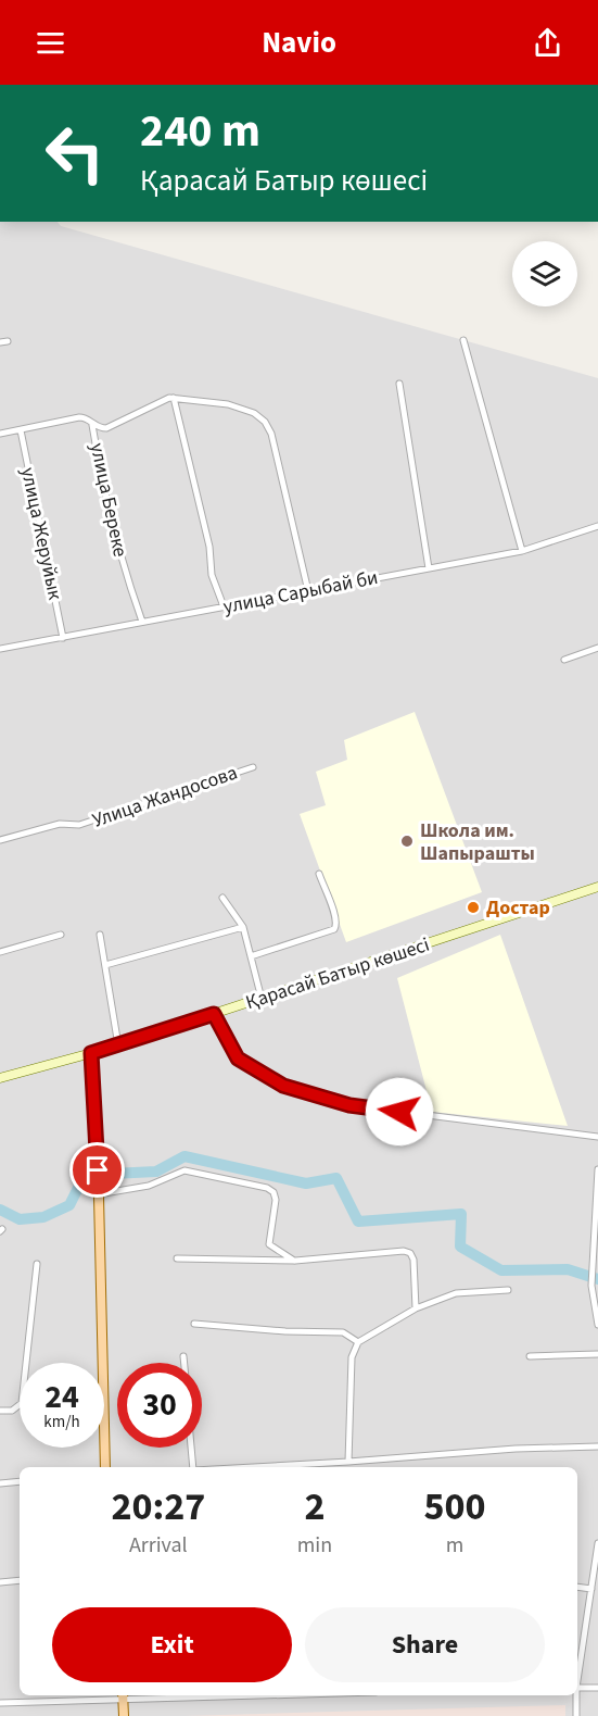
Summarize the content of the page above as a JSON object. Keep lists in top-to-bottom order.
{
  "streets": {
    "main road": ["Қарасай Батыр көшесі"],
    "street": [
      "улица Береке",
      "улица Жеруйык",
      "улица Сарыбай би",
      "Улица Жандосова"
    ]
  },
  "crossings": [
    ["улица Береке", "улица Сарыбай би"],
    ["улица Жеруйык", "улица Сарыбай би"]
  ],
  "places": ["Школа им. Шапырашты", "Достар"],
  "page": {
    "header": "Navio",
    "turn": ["240 m", "Қарасай Батыр көшесі"],
    "speed": "24 km/h",
    "limit": "30",
    "eta": [
      "20:27",
      "Arrival",
      "2",
      "min",
      "500",
      "m"
    ],
    "buttons": ["Exit", "Share"]
  }
}
